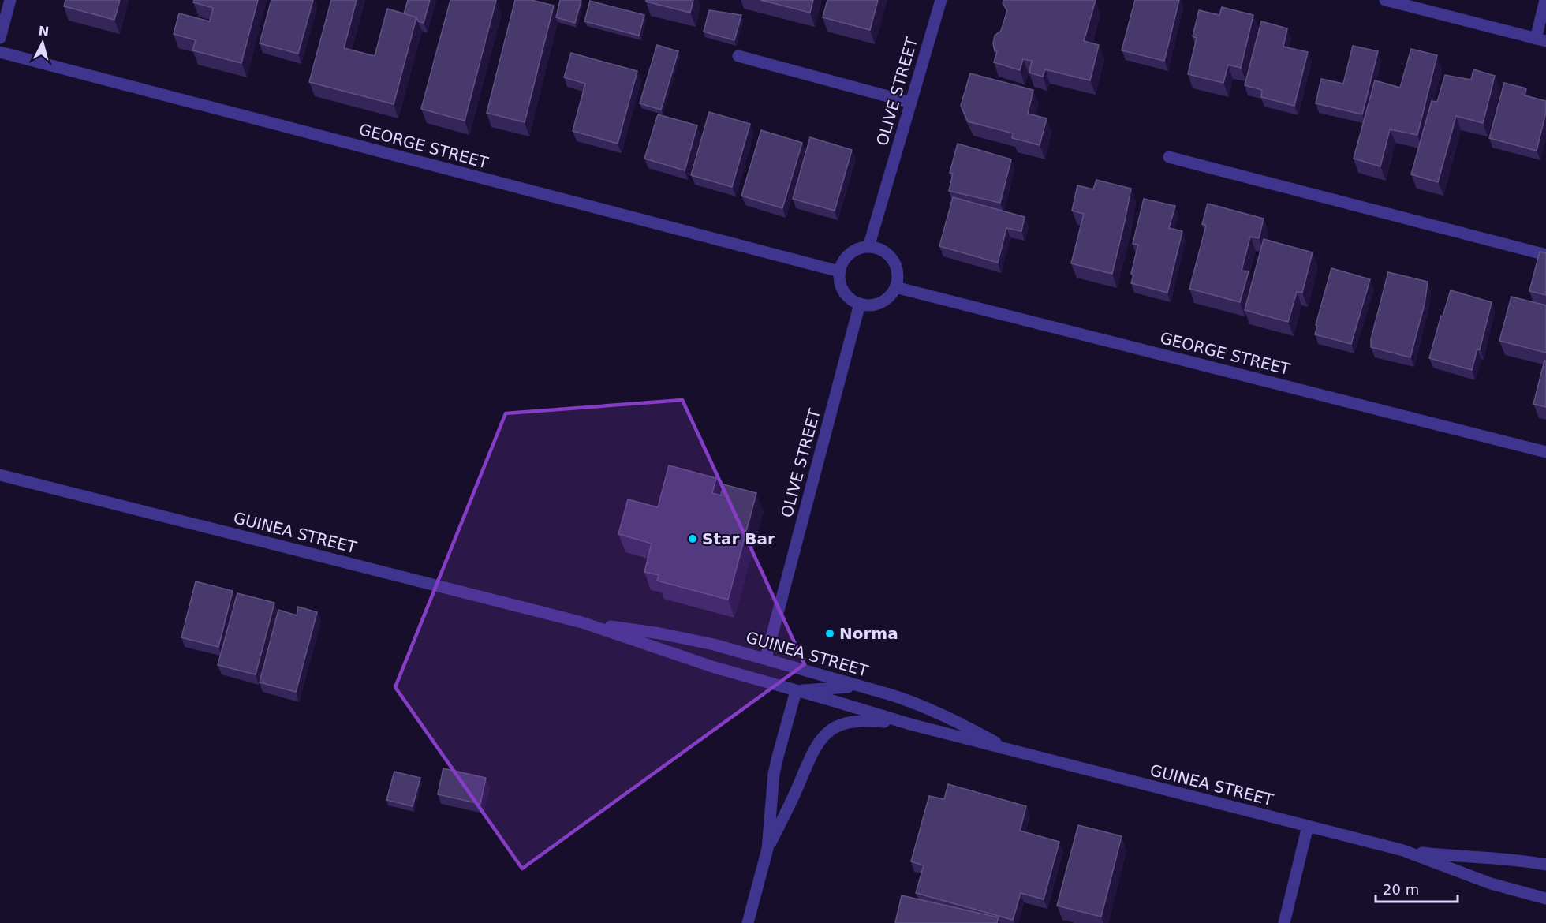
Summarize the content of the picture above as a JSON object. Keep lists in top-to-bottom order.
{
  "streets": {
    "street": ["OLIVE STREET", "GEORGE STREET", "GUINEA STREET"]
  },
  "crossings": [
    ["OLIVE STREET", "GEORGE STREET"],
    ["OLIVE STREET", "GUINEA STREET"]
  ],
  "places": ["Star Bar", "Norma"],
  "scale_bar": "20 m",
  "north": "top"
}
